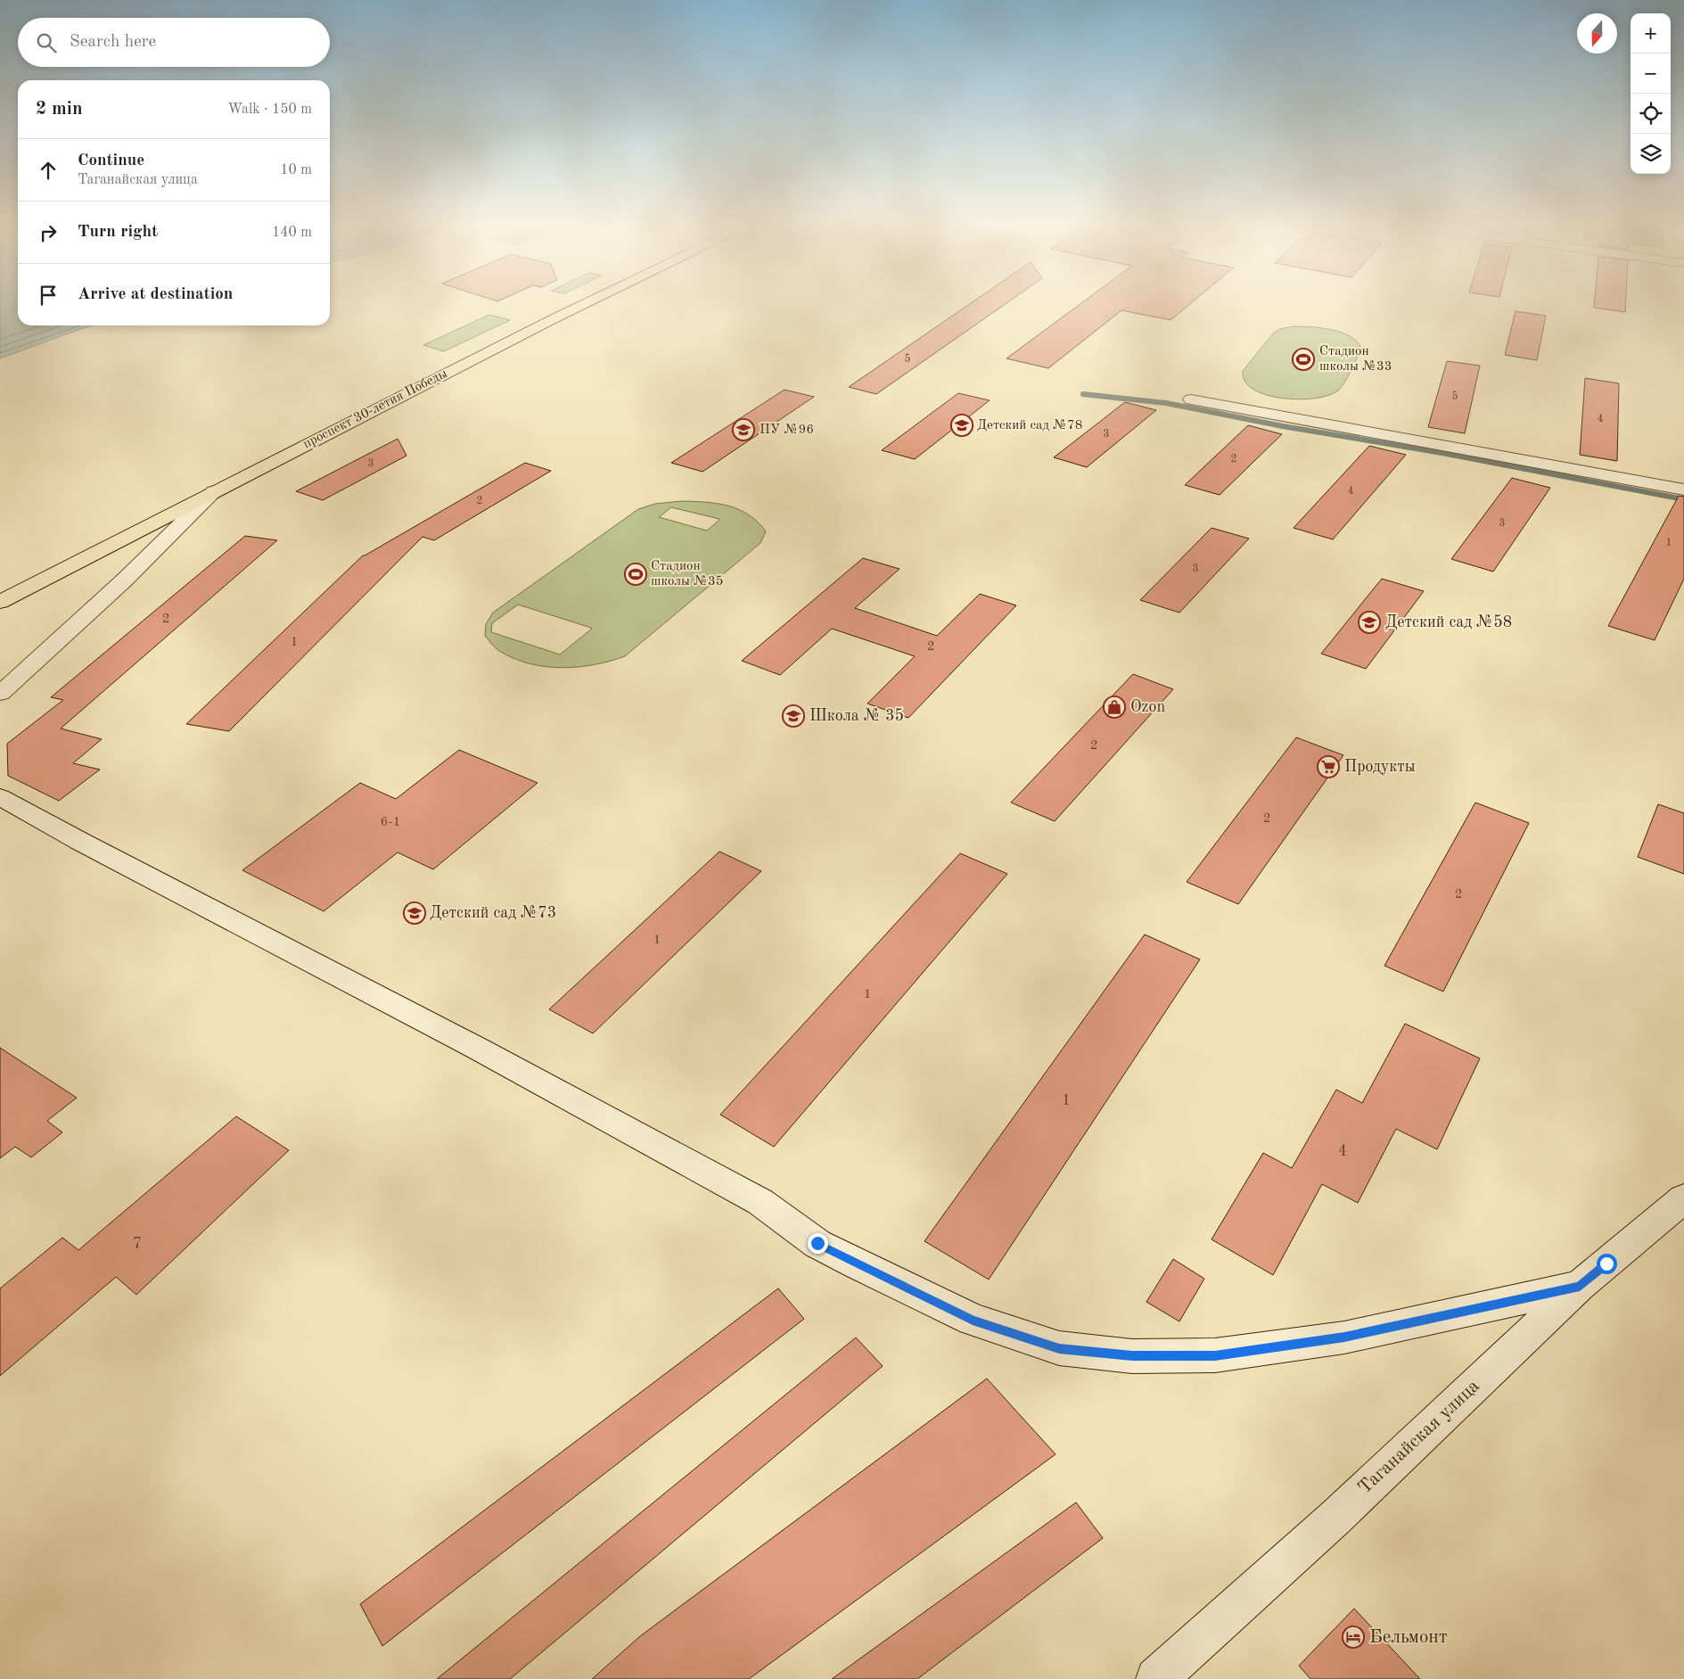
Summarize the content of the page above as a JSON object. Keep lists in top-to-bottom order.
{
  "streets": {
    "main road": ["проспект 30-летия Победы"],
    "street": ["Таганайская улица"]
  },
  "places": {
    "sports": ["Стадион школы №33", "Стадион школы №35"],
    "school or university": [
      "Детский сад №78",
      "ПУ №96",
      "Детский сад №58",
      "Школа № 35",
      "Детский сад №73"
    ],
    "shop": ["Ozon"],
    "supermarket": ["Продукты"],
    "hotel": ["Бельмонт"]
  },
  "house_numbers": [
    "5",
    "5",
    "4",
    "3",
    "2",
    "3",
    "4",
    "2",
    "3",
    "1",
    "3",
    "2",
    "1",
    "2",
    "2",
    "2",
    "6-1",
    "2",
    "1",
    "1",
    "1",
    "4",
    "7"
  ],
  "north": "bottom",
  "page": {
    "map_buttons": ["+", "−"],
    "search": "Search here",
    "heading": ["2 min", "Walk · 150 m"],
    "list": [
      ["Continue", "Таганайская улица", "10 m"],
      ["Turn right", "140 m"],
      "Arrive at destination"
    ]
  }
}
